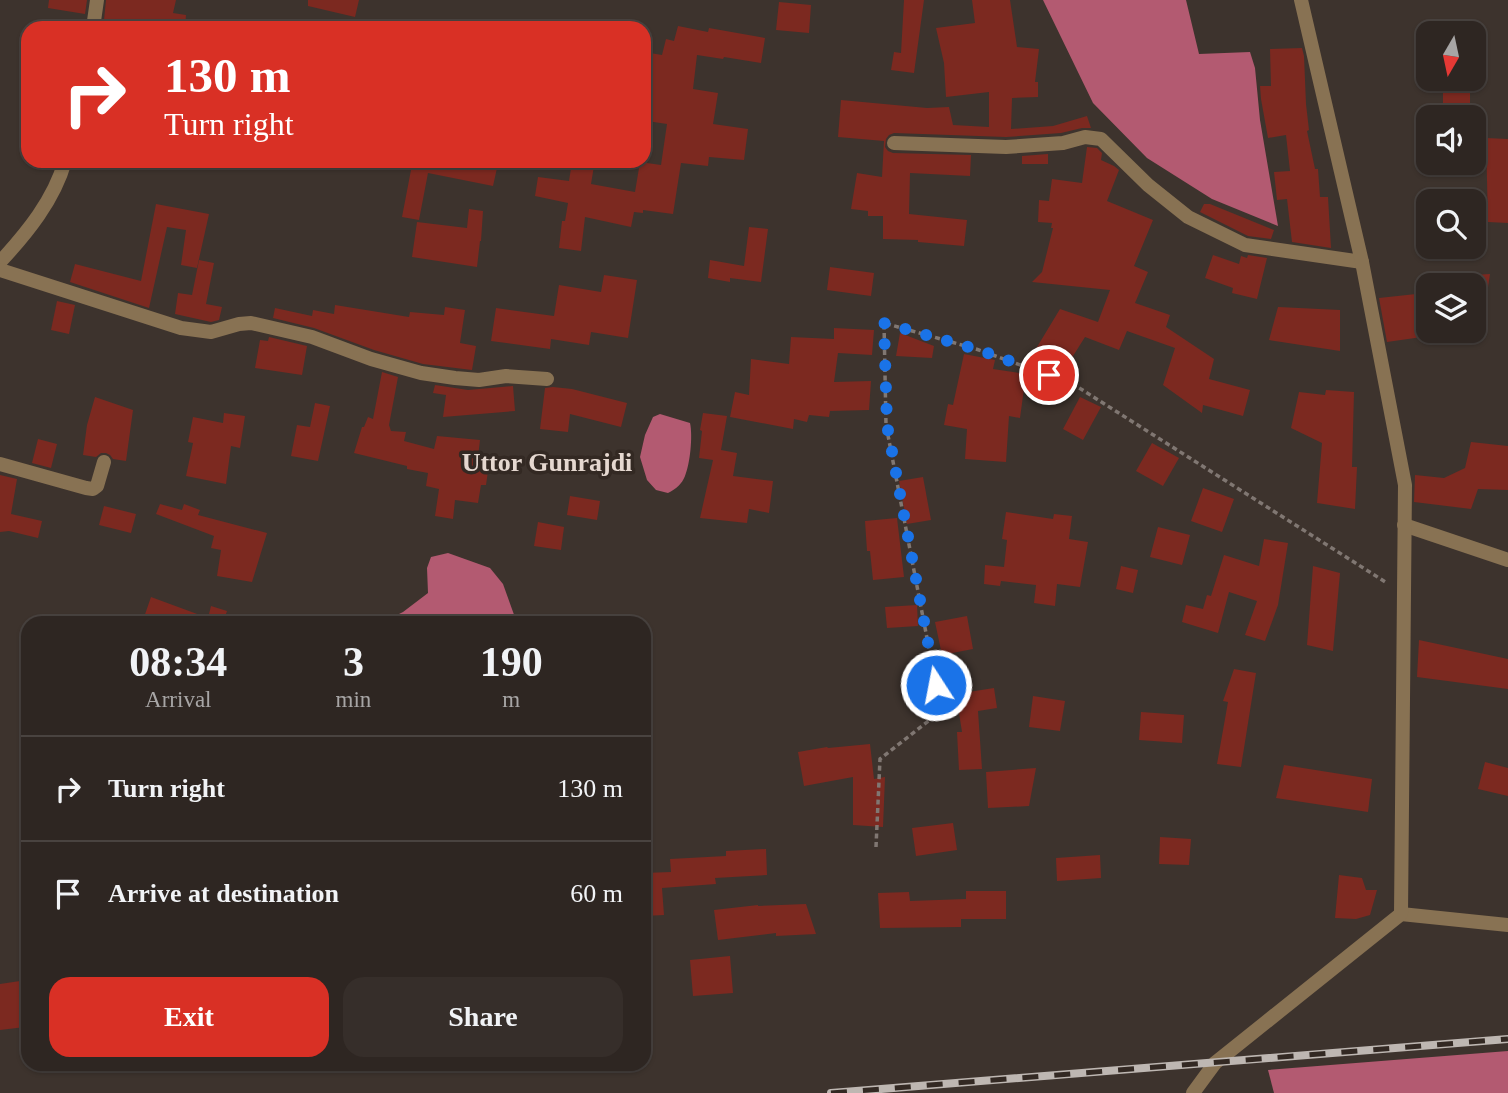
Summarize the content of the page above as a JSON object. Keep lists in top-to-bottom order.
{
  "districts": ["Uttor Gunrajdi"],
  "north": "bottom",
  "page": {
    "turn": ["130 m", "Turn right"],
    "eta": [
      "08:34",
      "Arrival",
      "3",
      "min",
      "190",
      "m"
    ],
    "list": [
      {
        "name": "Turn right",
        "value": "130 m"
      },
      {
        "name": "Arrive at destination",
        "value": "60 m"
      }
    ],
    "buttons": ["Exit", "Share"]
  }
}
